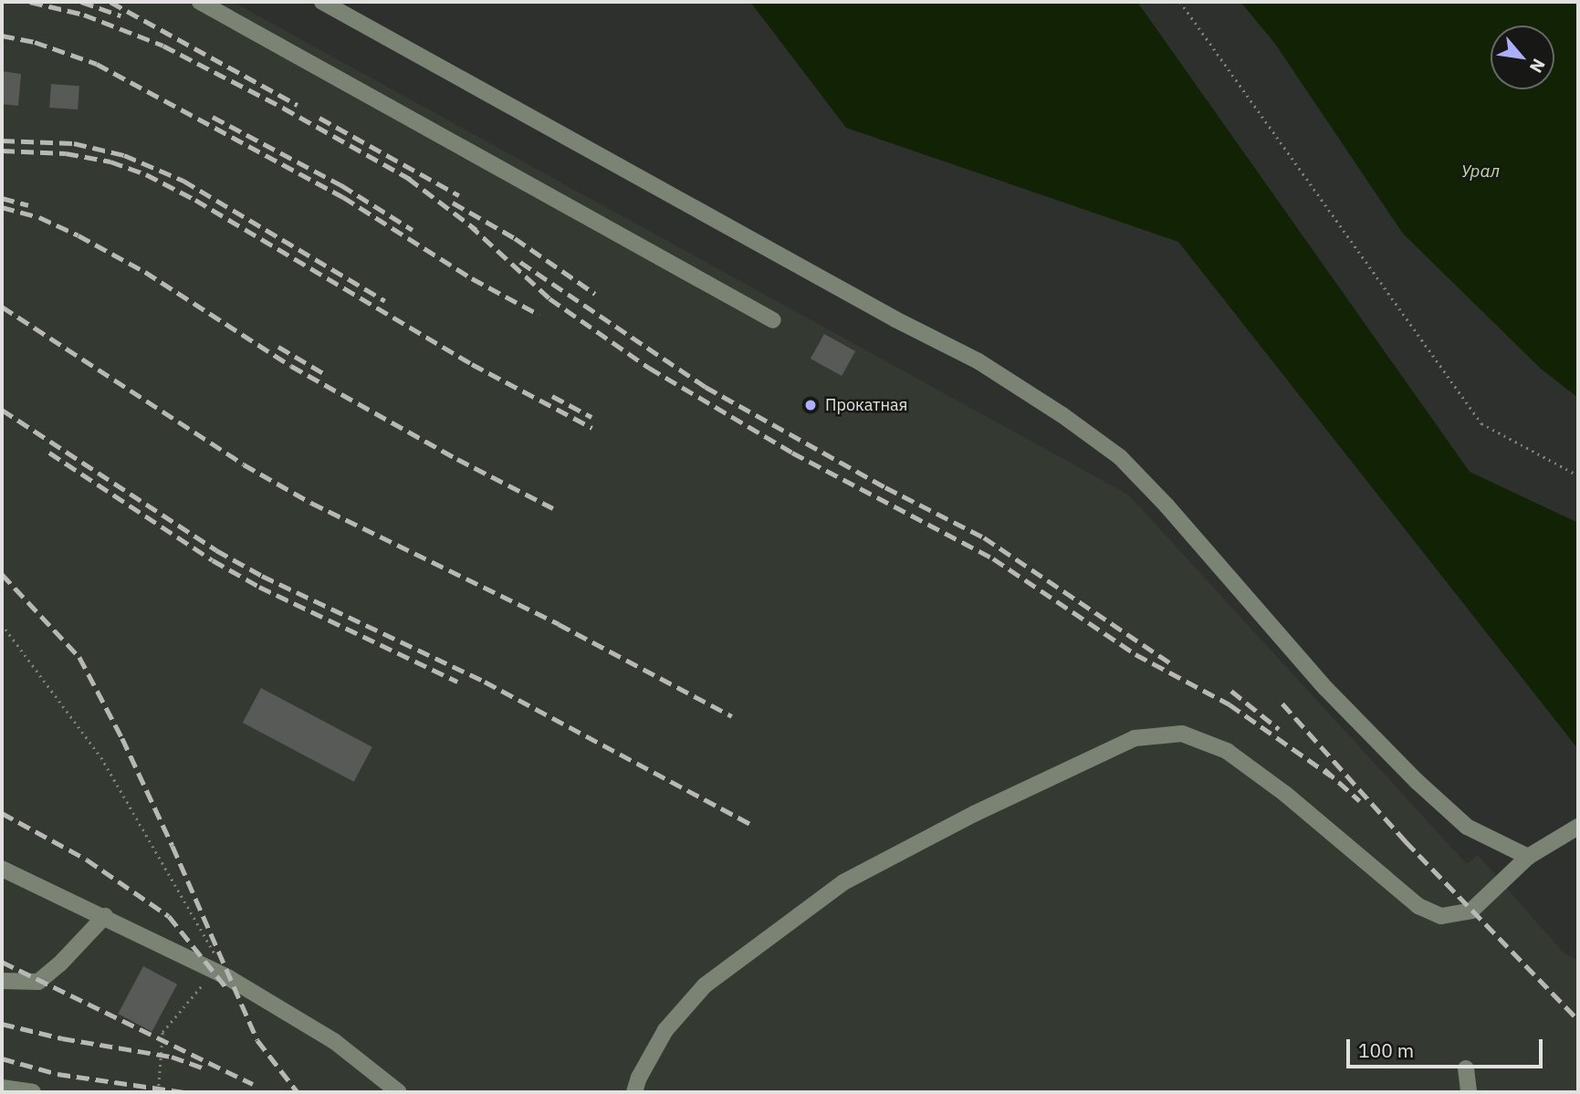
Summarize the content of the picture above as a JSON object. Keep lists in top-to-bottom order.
{
  "water": ["Урал"],
  "places": ["Прокатная"],
  "scale_bar": "100 m",
  "north": "bottom right"
}
